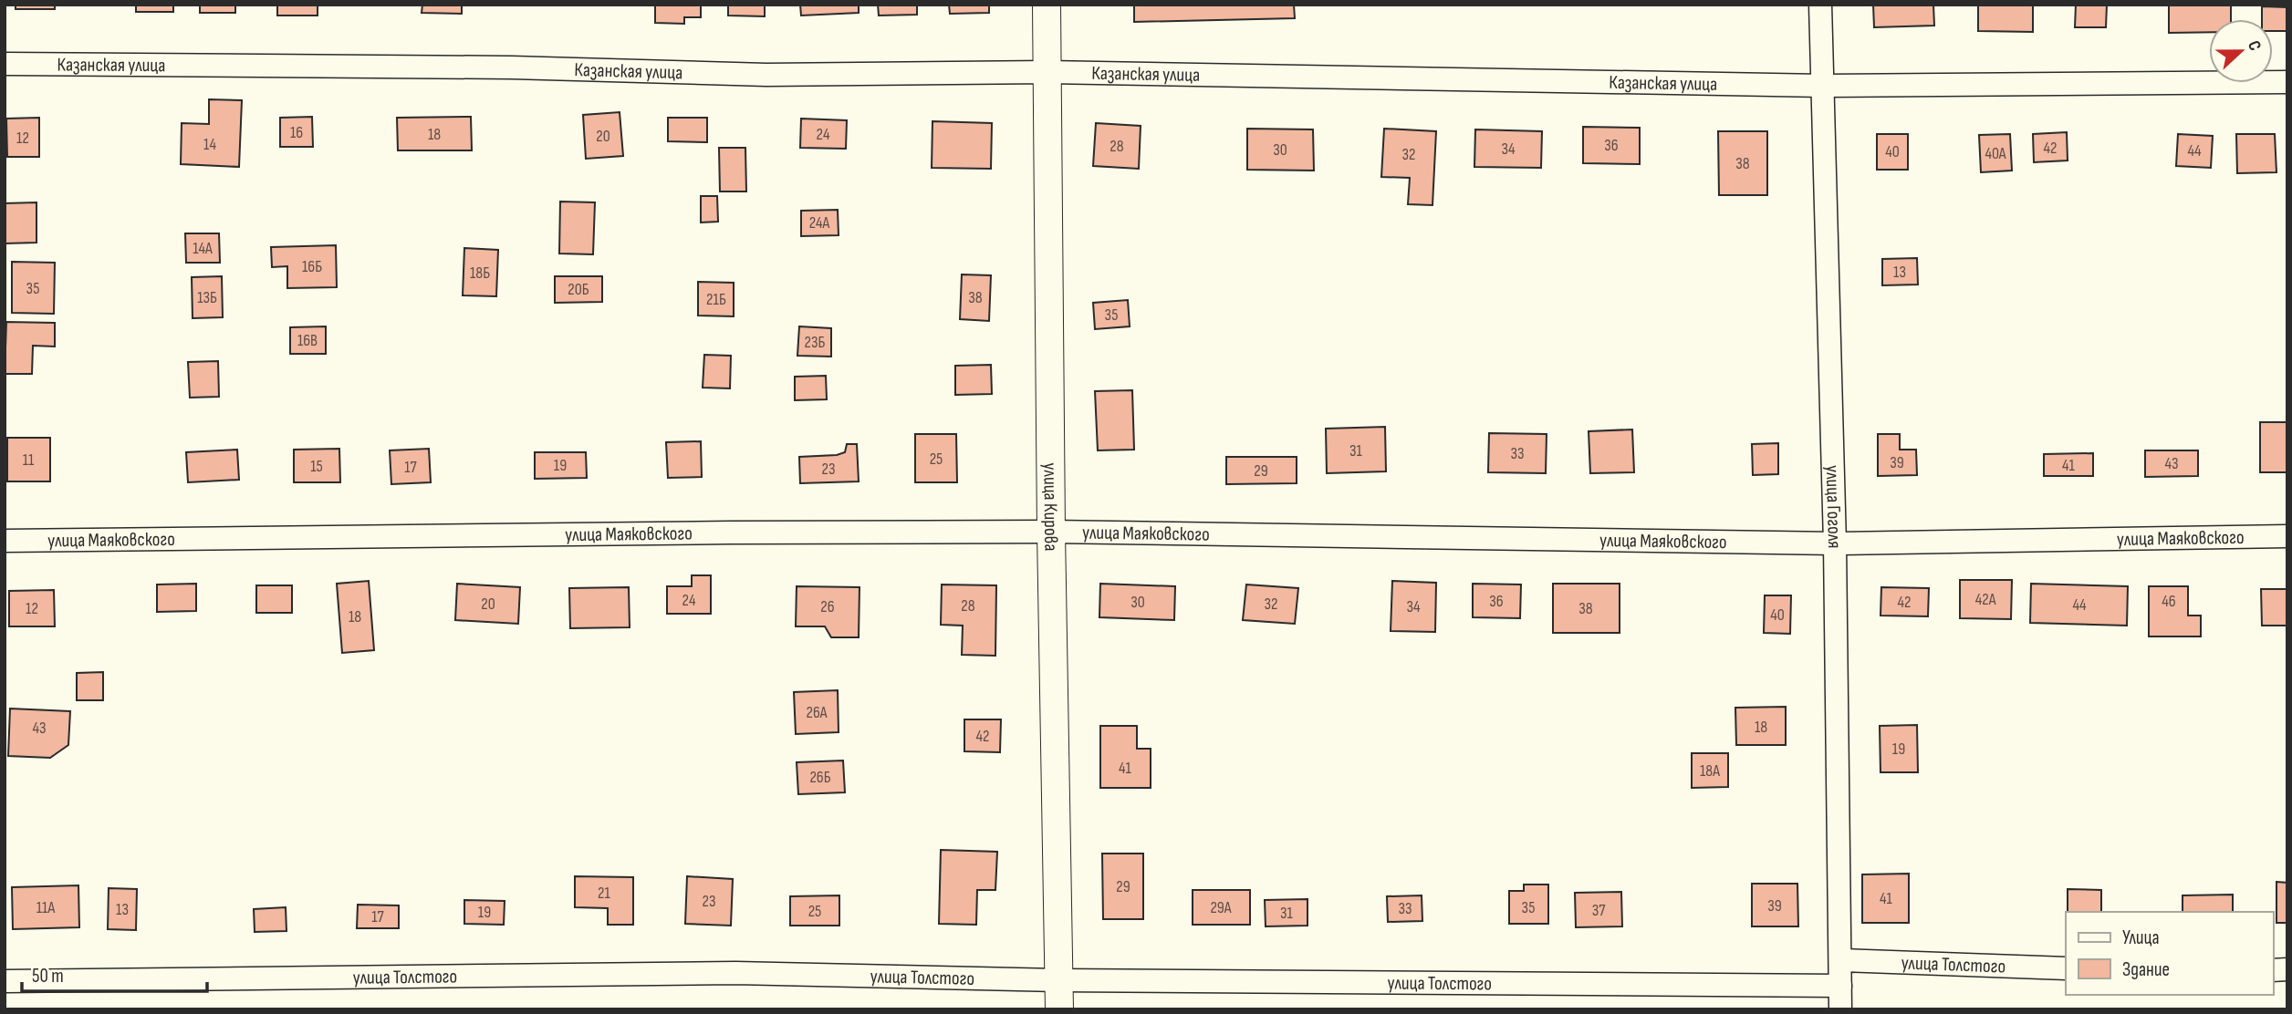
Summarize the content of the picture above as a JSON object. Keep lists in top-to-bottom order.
{
  "streets": {
    "street": [
      "Казанская улица",
      "улица Кирова",
      "улица Гоголя",
      "улица Маяковского",
      "улица Толстого"
    ]
  },
  "crossings": [
    ["Казанская улица", "улица Кирова"],
    ["Казанская улица", "улица Гоголя"],
    ["улица Кирова", "улица Маяковского"],
    ["улица Кирова", "улица Толстого"],
    ["улица Гоголя", "улица Маяковского"],
    ["улица Гоголя", "улица Толстого"]
  ],
  "house_numbers": [
    "16",
    "18",
    "24",
    "20",
    "12",
    "14",
    "36",
    "28",
    "42",
    "34",
    "30",
    "44",
    "40",
    "40А",
    "32",
    "38",
    "24А",
    "14А",
    "16Б",
    "13",
    "18Б",
    "35",
    "20Б",
    "13Б",
    "38",
    "21Б",
    "35",
    "16В",
    "23Б",
    "31",
    "33",
    "25",
    "11",
    "39",
    "43",
    "19",
    "41",
    "15",
    "17",
    "23",
    "29",
    "42А",
    "24",
    "36",
    "46",
    "30",
    "42",
    "20",
    "32",
    "44",
    "28",
    "26",
    "34",
    "12",
    "38",
    "40",
    "18",
    "26А",
    "18",
    "43",
    "42",
    "19",
    "41",
    "18А",
    "26Б",
    "29",
    "21",
    "41",
    "23",
    "39",
    "11А",
    "29А",
    "35",
    "33",
    "13",
    "37",
    "25",
    "19",
    "31",
    "17"
  ],
  "legend": ["Улица", "Здание"],
  "scale_bar": "50 m",
  "north": "right"
}
